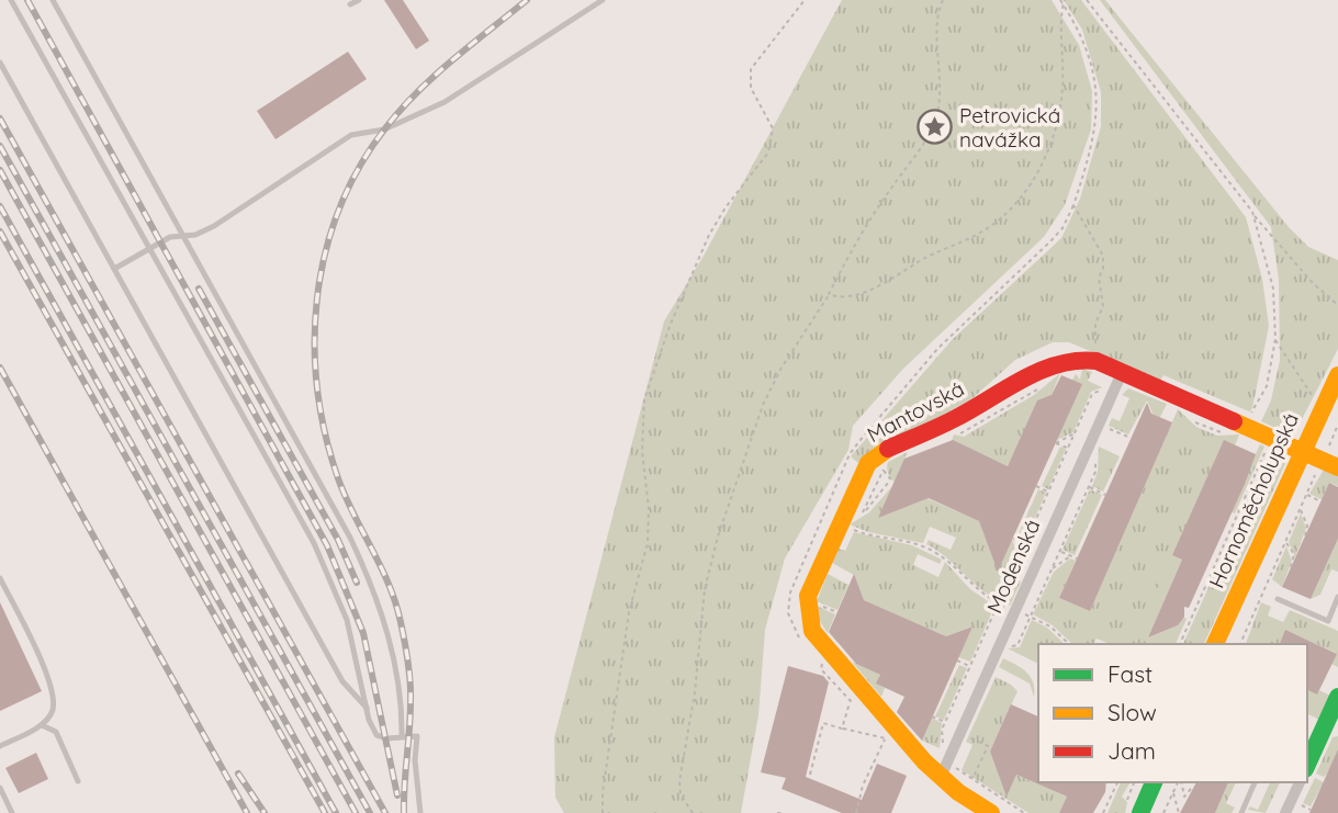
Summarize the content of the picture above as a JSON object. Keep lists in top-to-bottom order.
{
  "streets": {
    "street": ["Mantovská", "Hornoměcholupská", "Modenská"]
  },
  "crossings": [
    ["Mantovská", "Hornoměcholupská"],
    ["Mantovská", "Modenská"]
  ],
  "places": {
    "place": ["Petrovická navážka"]
  },
  "legend": ["Fast", "Slow", "Jam"]
}
